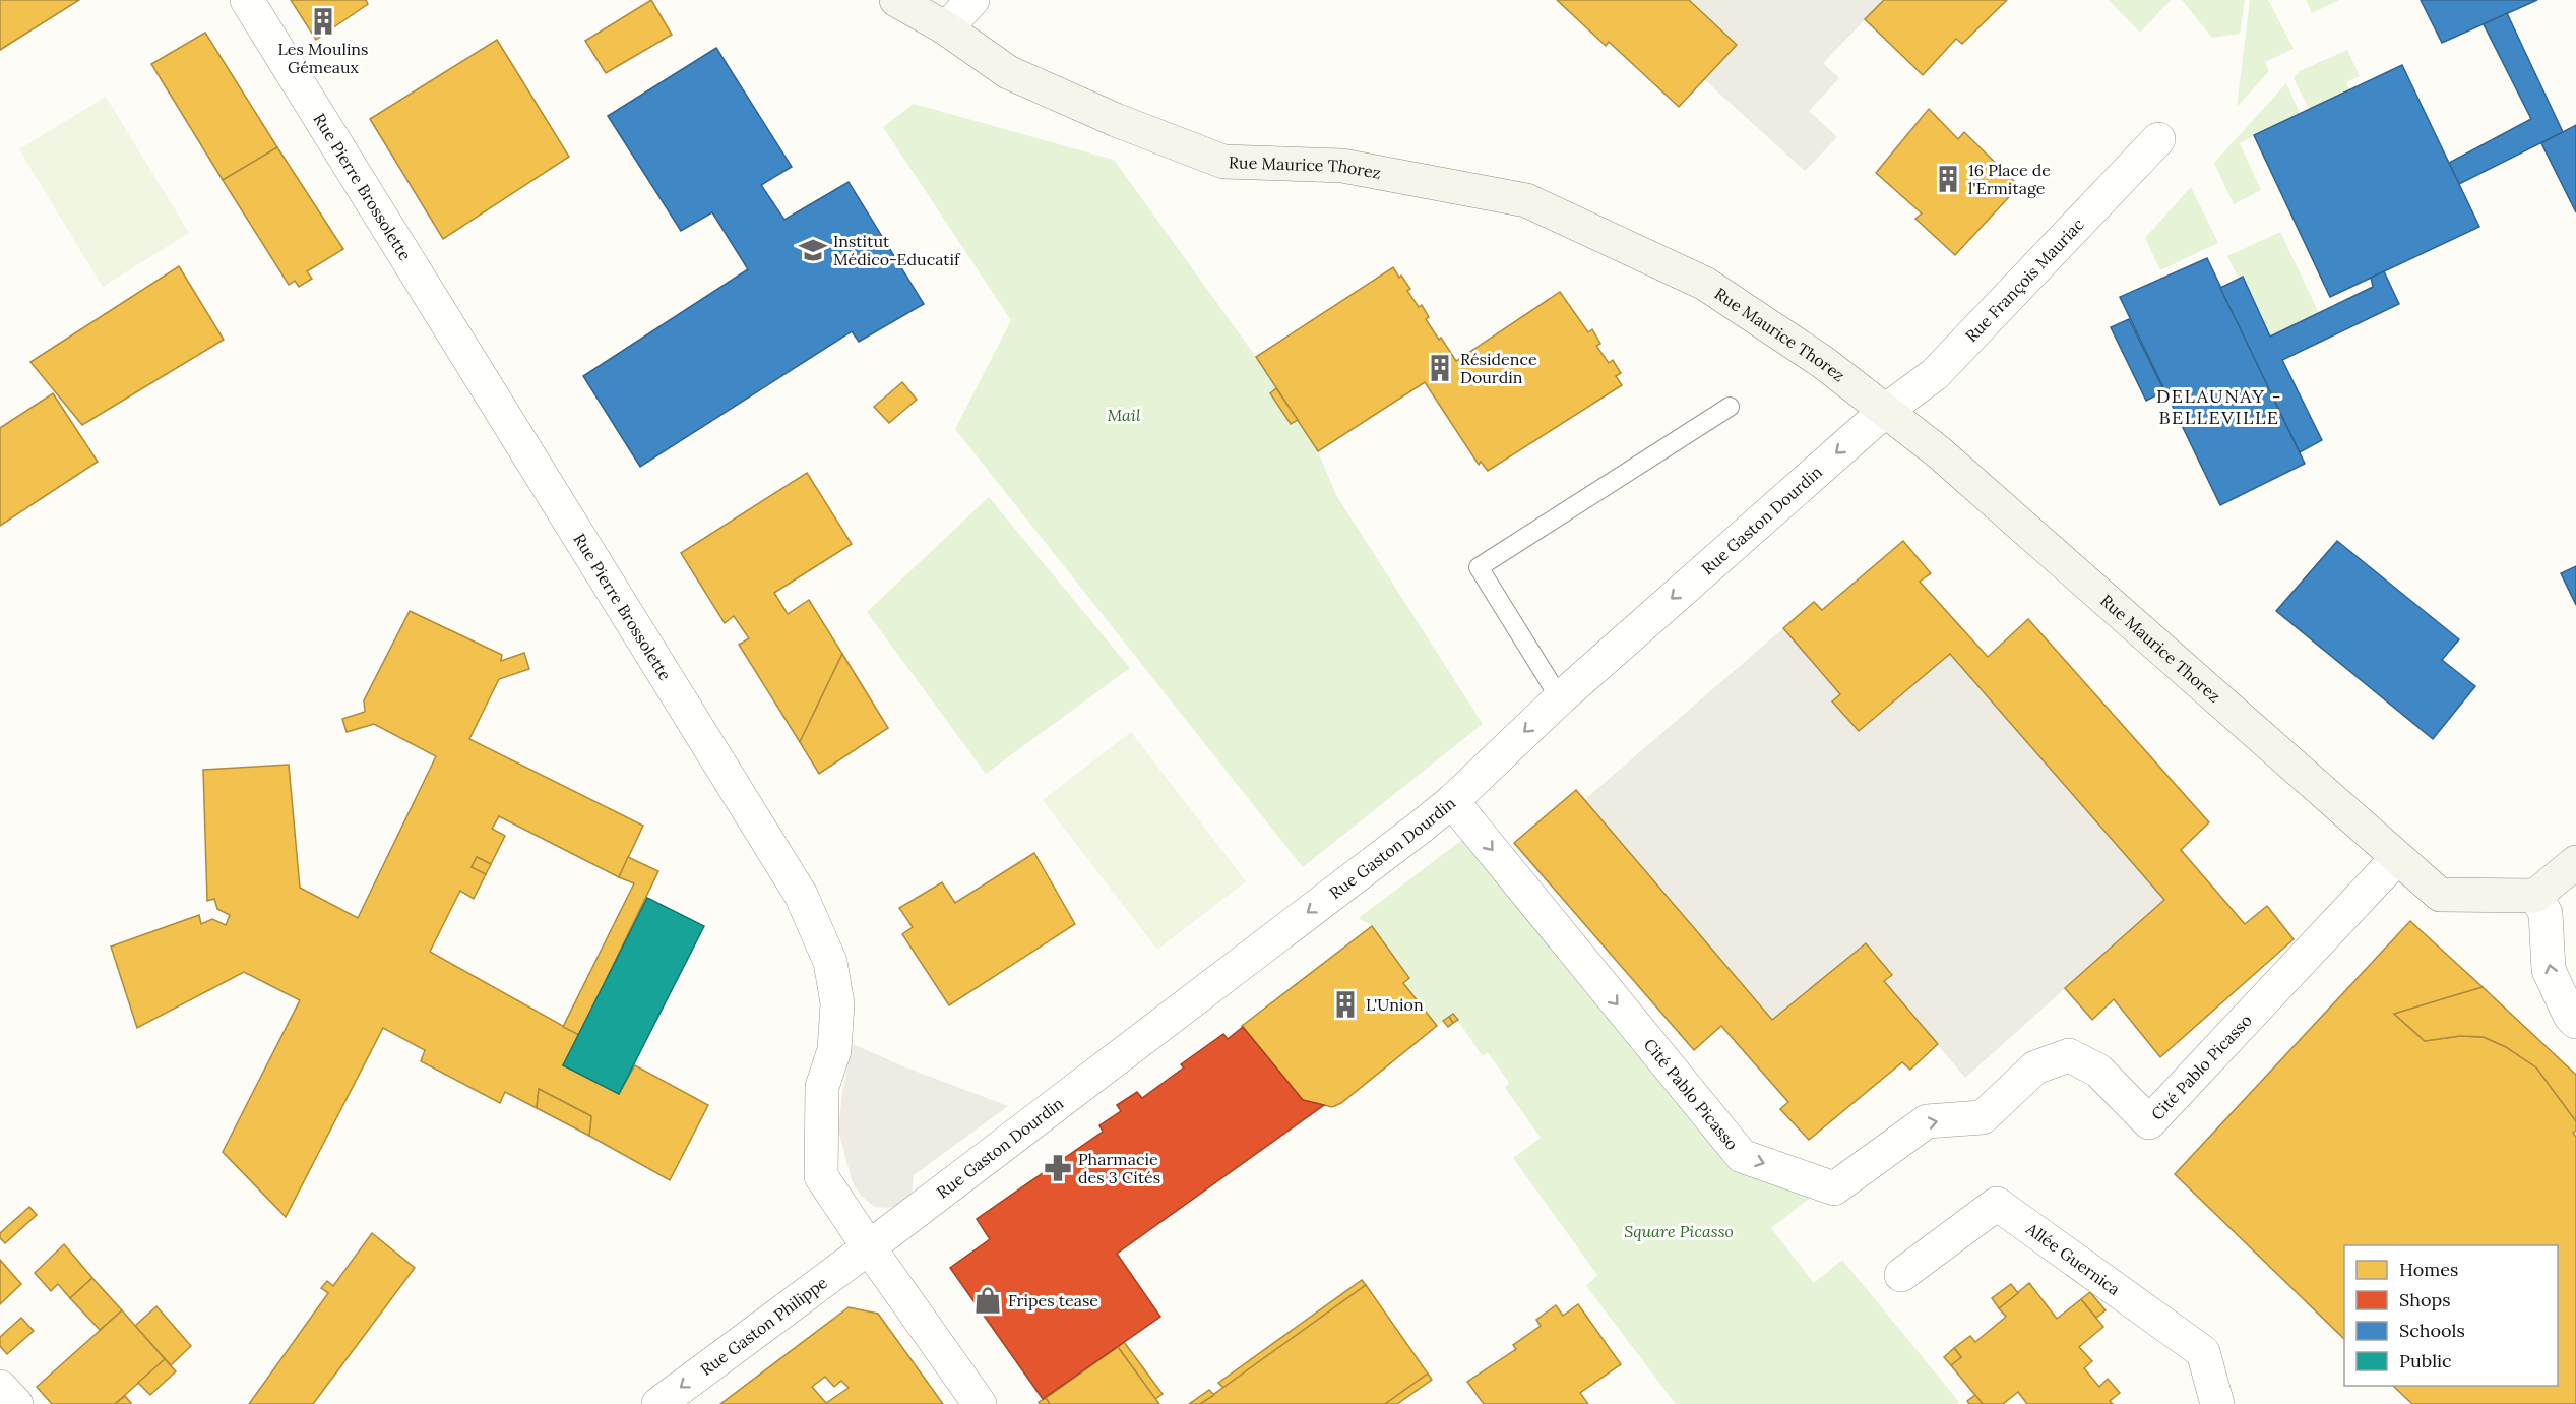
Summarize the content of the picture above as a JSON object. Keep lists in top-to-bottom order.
{
  "streets": {
    "street": [
      "Rue Maurice Thorez",
      "Rue Pierre Brossolette",
      "Rue François Mauriac",
      "Rue Gaston Dourdin",
      "Cité Pablo Picasso",
      "Allée Guernica",
      "Rue Gaston Philippe"
    ]
  },
  "crossings": [
    ["Rue Maurice Thorez", "Rue François Mauriac"],
    ["Rue Maurice Thorez", "Rue Gaston Dourdin"],
    ["Rue Maurice Thorez", "Cité Pablo Picasso"],
    ["Rue Pierre Brossolette", "Rue Gaston Dourdin"],
    ["Rue Pierre Brossolette", "Rue Gaston Philippe"],
    ["Rue François Mauriac", "Rue Gaston Dourdin"],
    ["Rue Gaston Dourdin", "Cité Pablo Picasso"],
    ["Rue Gaston Dourdin", "Rue Gaston Philippe"]
  ],
  "one_way": ["Rue Gaston Dourdin", "Rue Gaston Philippe"],
  "districts": ["DELAUNAY - BELLEVILLE"],
  "parks": ["Mail", "Square Picasso"],
  "places": {
    "building": [
      "Les Moulins Gémeaux",
      "16 Place de l'Ermitage",
      "Résidence Dourdin",
      "L'Union"
    ],
    "school or university": ["Institut Médico-Educatif"],
    "pharmacy": ["Pharmacie des 3 Cités"],
    "shop": ["Fripes tease"]
  },
  "legend": [
    "Homes",
    "Shops",
    "Schools",
    "Public"
  ]
}
